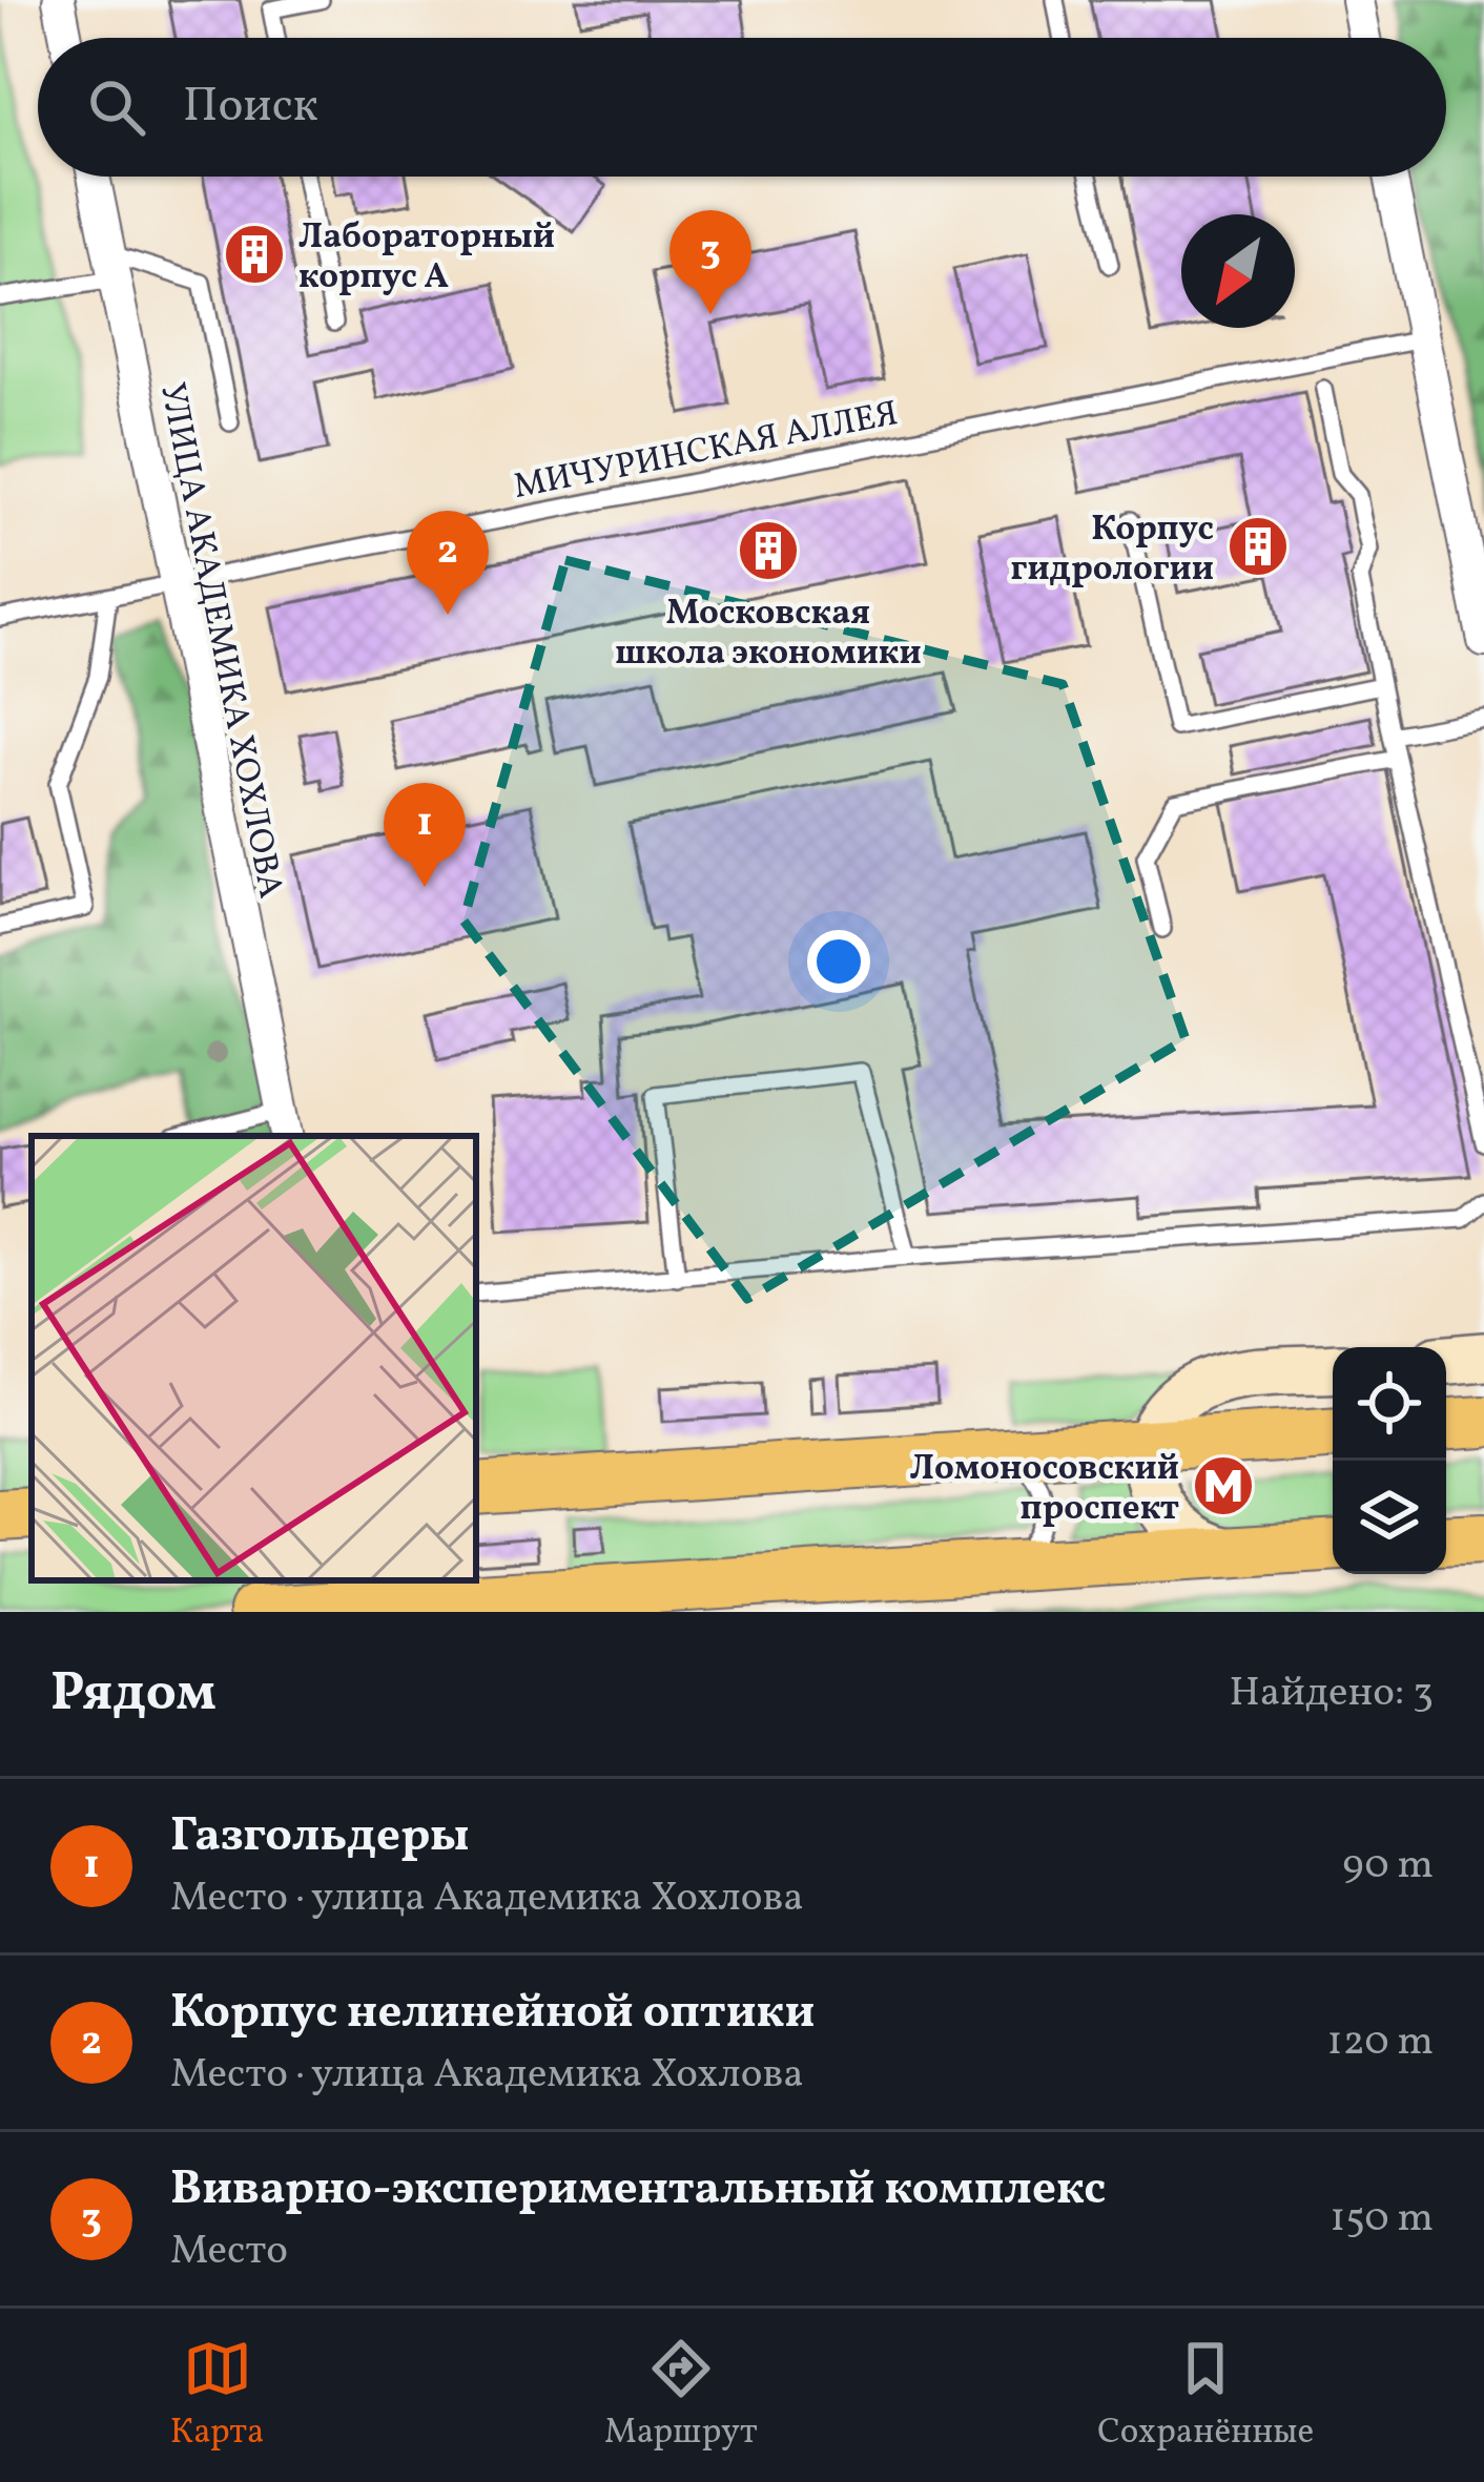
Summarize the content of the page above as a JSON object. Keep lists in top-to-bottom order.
{
  "streets": {
    "street": ["УЛИЦА АКАДЕМИКА ХОХЛОВА"],
    "lane": ["МИЧУРИНСКАЯ АЛЛЕЯ"]
  },
  "crossings": [
    ["МИЧУРИНСКАЯ АЛЛЕЯ", "УЛИЦА АКАДЕМИКА ХОХЛОВА"]
  ],
  "places": {
    "building": ["Лабораторный корпус А", "Корпус гидрологии", "Московская школа экономики"],
    "metro station": ["Ломоносовский проспект"]
  },
  "north": "bottom left",
  "page": {
    "search": "Поиск",
    "pins": ["3", "2", "1"],
    "heading": ["Рядом", "Найдено: 3"],
    "list": [
      {
        "mark": "1",
        "name": "Газгольдеры",
        "note": "Место · улица Академика Хохлова",
        "value": "90 m"
      },
      {
        "mark": "2",
        "name": "Корпус нелинейной оптики",
        "note": "Место · улица Академика Хохлова",
        "value": "120 m"
      },
      {
        "mark": "3",
        "name": "Виварно-экспериментальный комплекс",
        "note": "Место",
        "value": "150 m"
      }
    ],
    "nav": ["Карта", "Маршрут", "Сохранённые"]
  }
}
